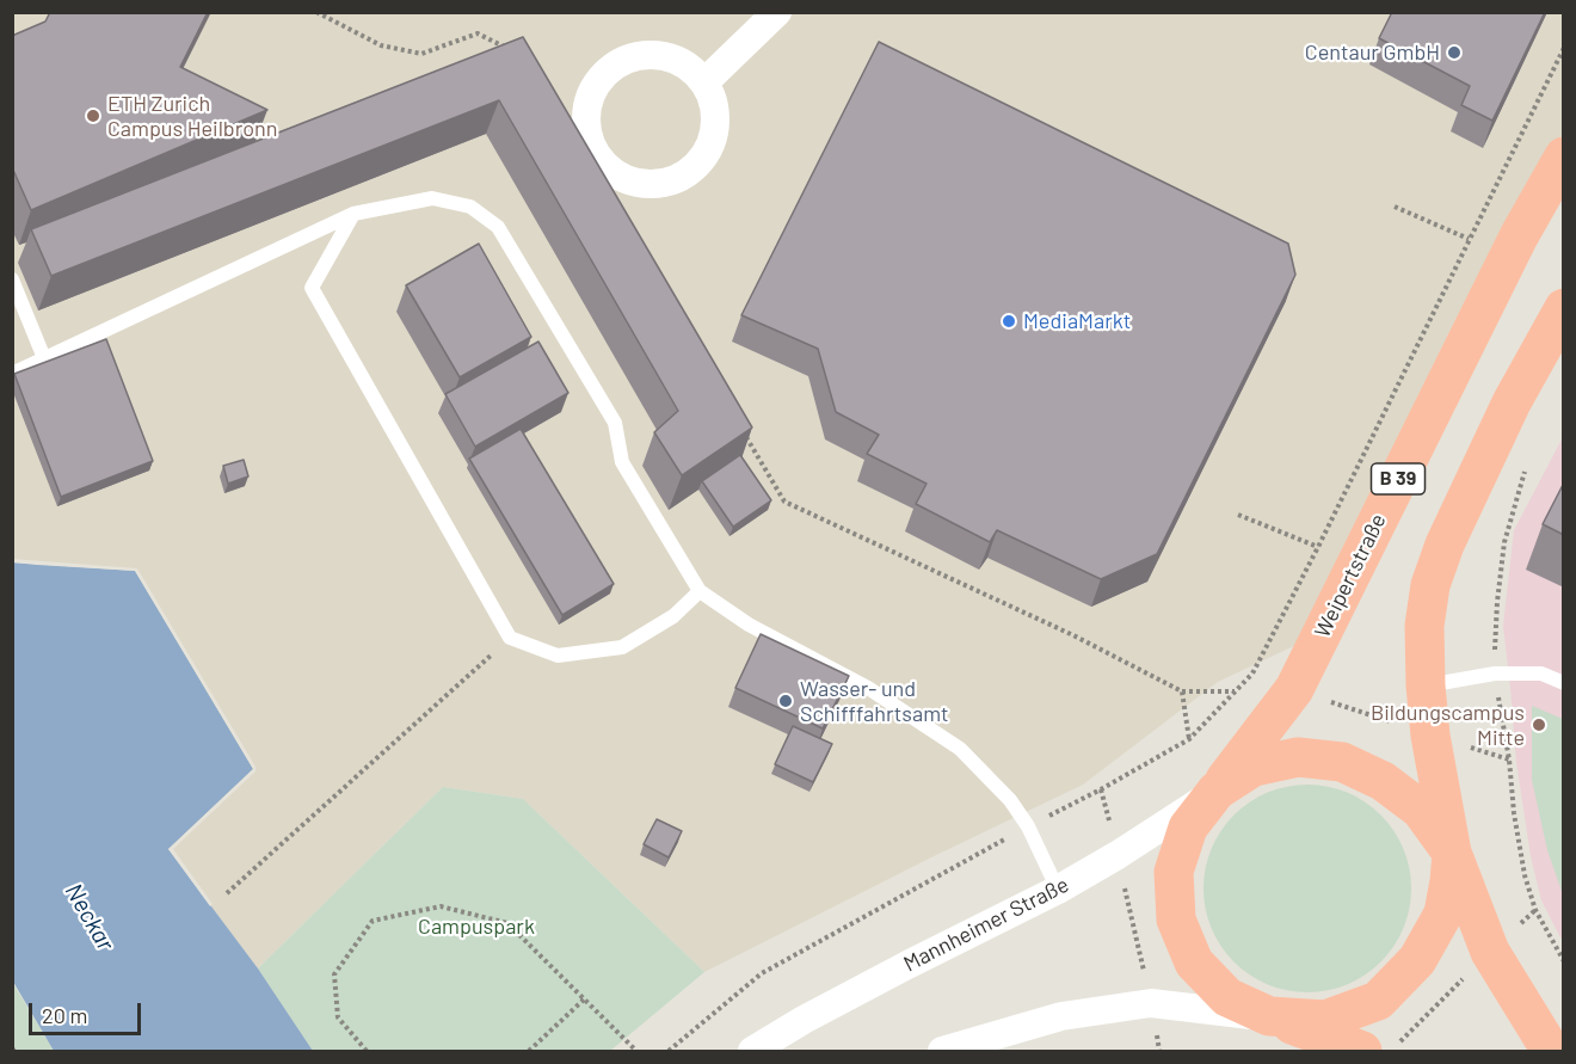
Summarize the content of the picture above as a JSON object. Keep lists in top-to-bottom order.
{
  "streets": {
    "main road": ["B 39", "Weipertstraße"],
    "street": ["Mannheimer Straße"]
  },
  "crossings": [
    ["B 39", "Weipertstraße"],
    ["B 39", "Mannheimer Straße"],
    ["Weipertstraße", "Mannheimer Straße"]
  ],
  "water": ["Neckar"],
  "parks": ["Campuspark"],
  "places": [
    "Centaur GmbH",
    "ETH Zurich Campus Heilbronn",
    "MediaMarkt",
    "Wasser- und Schifffahrtsamt",
    "Bildungscampus Mitte"
  ],
  "scale_bar": "20 m"
}
